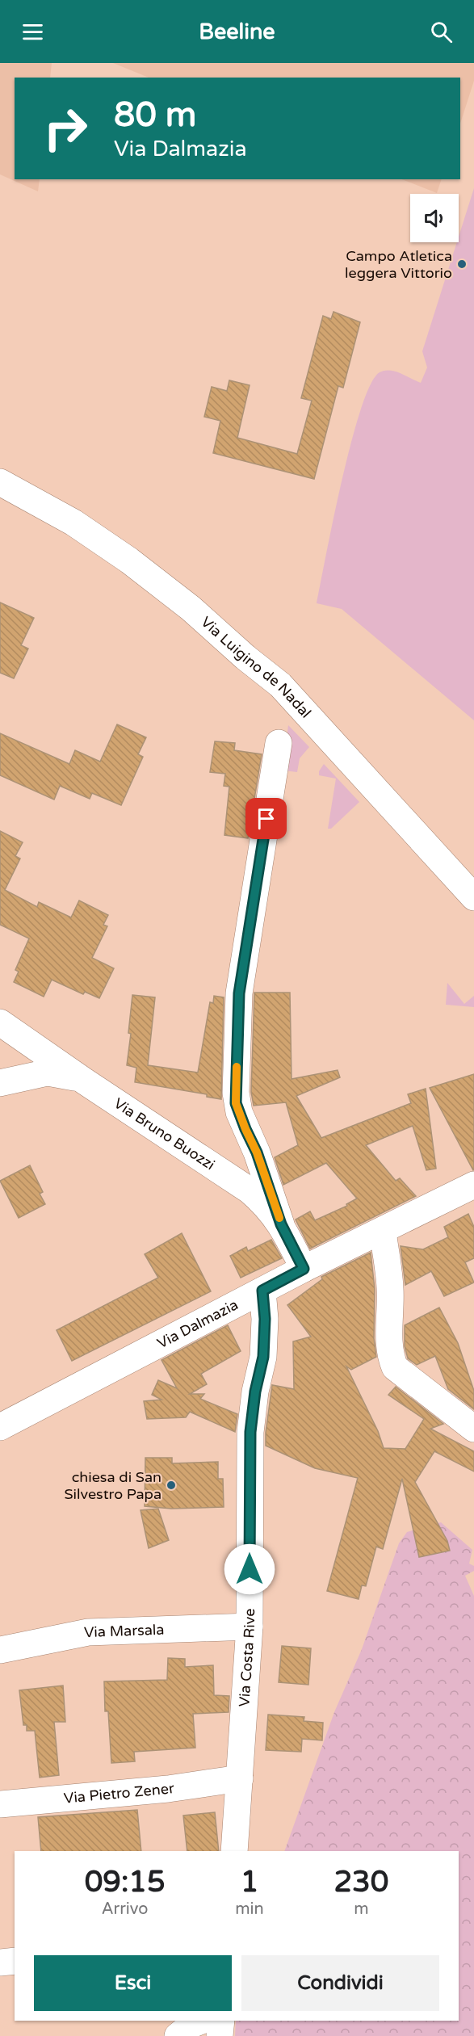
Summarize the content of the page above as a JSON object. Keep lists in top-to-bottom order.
{
  "streets": {
    "street": [
      "Via Luigino de Nadal",
      "Via Bruno Buozzi",
      "Via Dalmazia",
      "Via Marsala",
      "Via Costa Rive",
      "Via Pietro Zener"
    ]
  },
  "crossings": [
    ["Via Bruno Buozzi", "Via Dalmazia"],
    ["Via Dalmazia", "Via Costa Rive"],
    ["Via Marsala", "Via Costa Rive"],
    ["Via Costa Rive", "Via Pietro Zener"]
  ],
  "places": ["Campo Atletica leggera Vittorio", "chiesa di San Silvestro Papa"],
  "page": {
    "header": "Beeline",
    "turn": ["80 m", "Via Dalmazia"],
    "eta": [
      "09:15",
      "Arrivo",
      "1",
      "min",
      "230",
      "m"
    ],
    "buttons": ["Esci", "Condividi"]
  }
}
